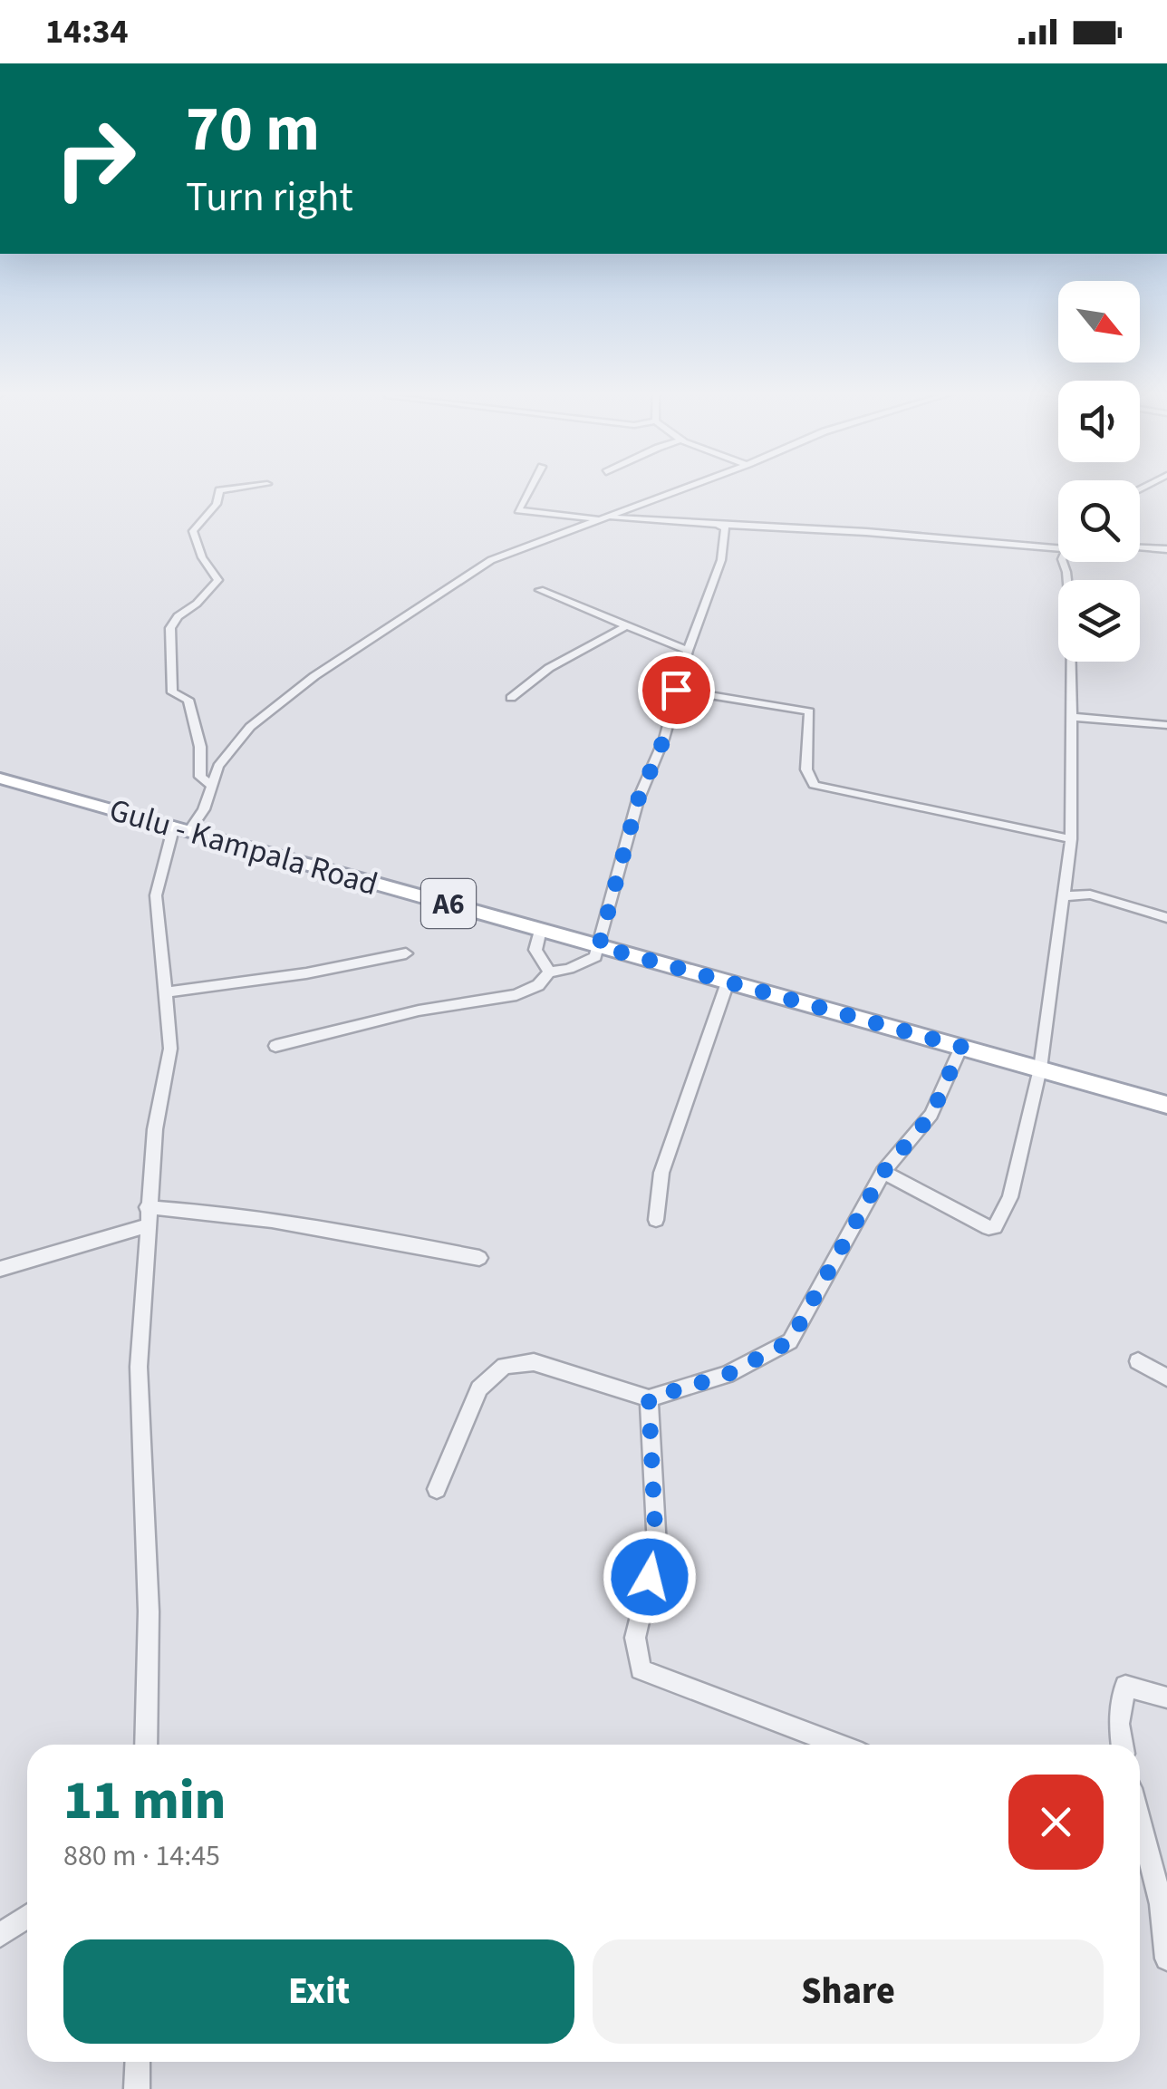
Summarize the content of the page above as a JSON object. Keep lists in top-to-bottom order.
{
  "streets": {
    "main road": ["Gulu - Kampala Road", "A6"]
  },
  "north": "bottom right",
  "page": {
    "status": "14:34",
    "turn": ["70 m", "Turn right"],
    "heading": ["11 min", "880 m · 14:45"],
    "buttons": ["Exit", "Share"]
  }
}
